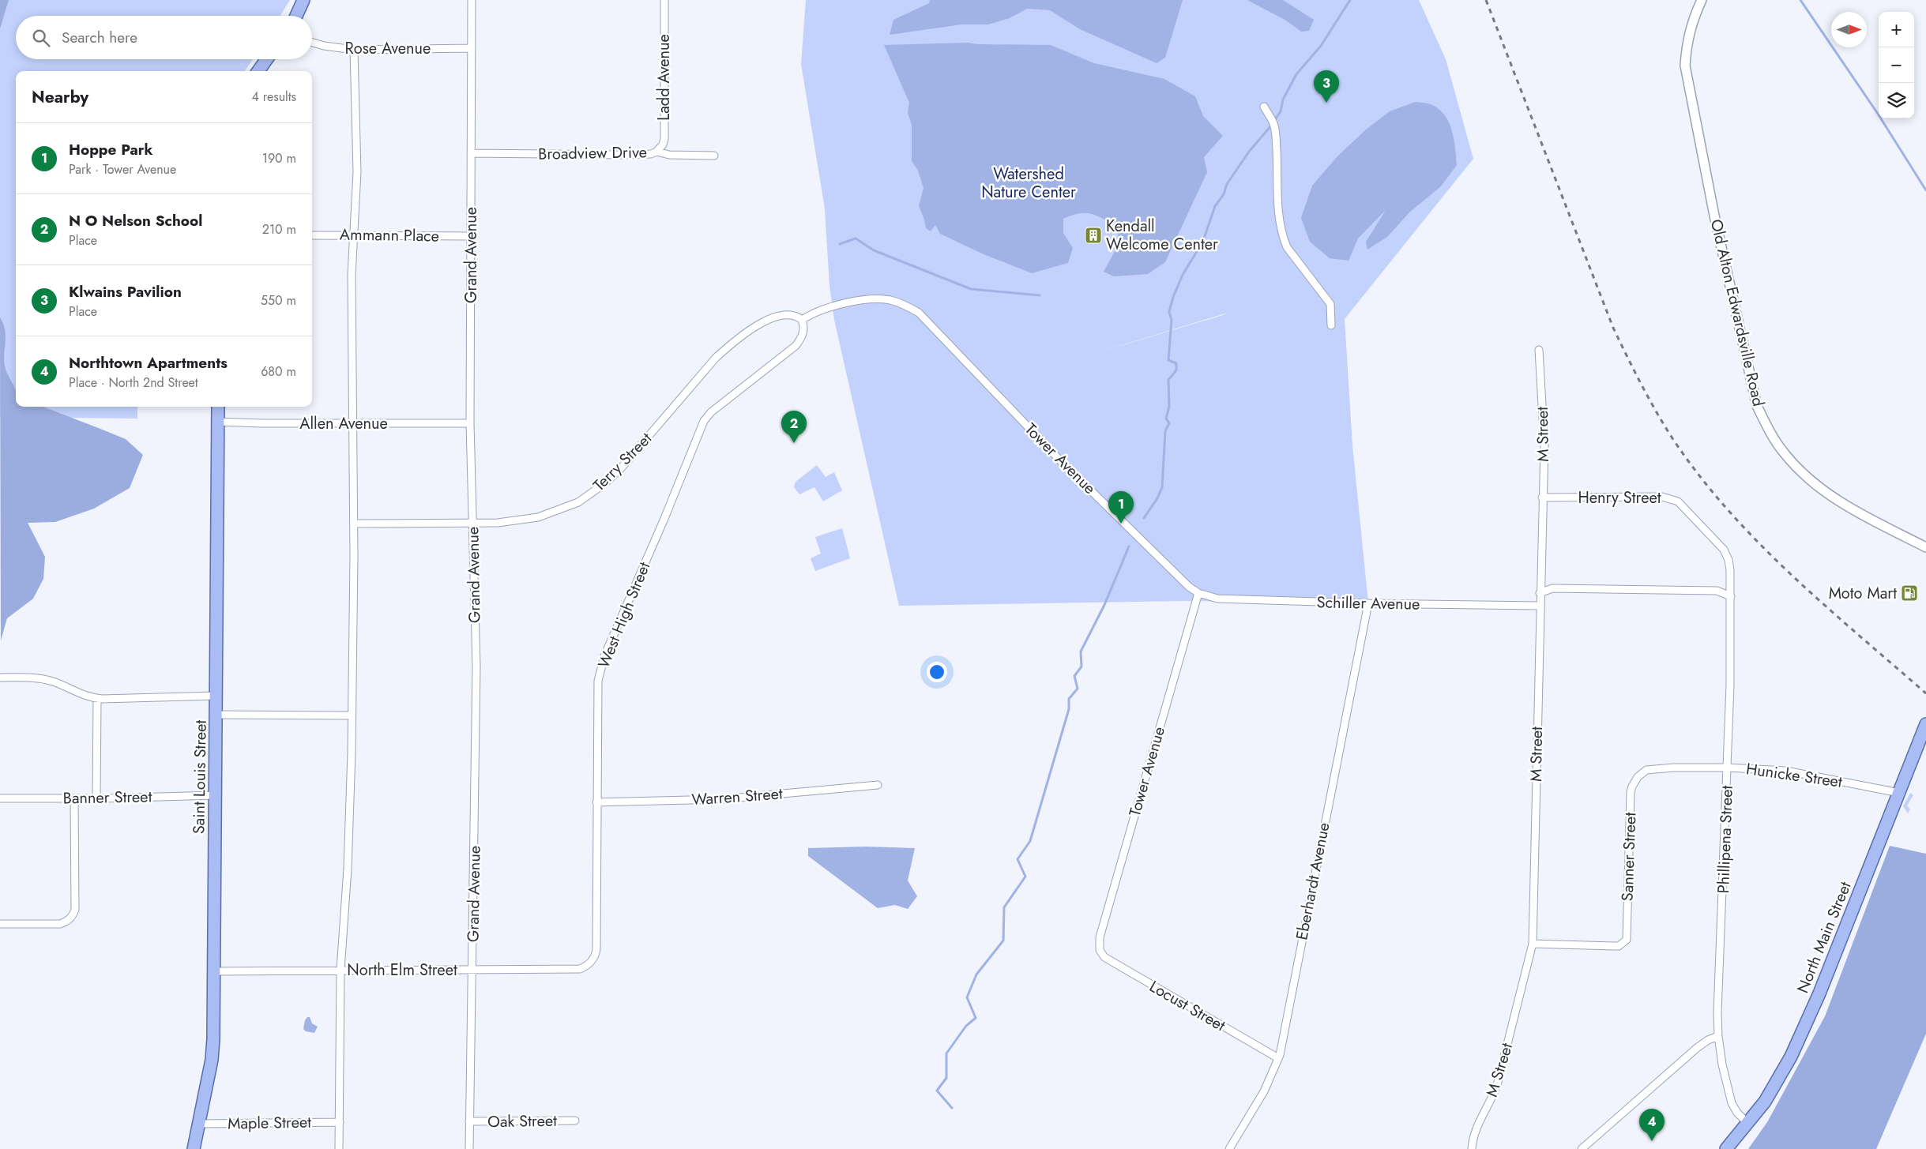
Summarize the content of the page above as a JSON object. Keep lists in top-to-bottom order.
{
  "streets": {
    "main road": ["Saint Louis Street", "North Main Street"],
    "street": [
      "Rose Avenue",
      "Ladd Avenue",
      "Broadview Drive",
      "Ammann Place",
      "Grand Avenue",
      "Old Alton Edwardsville Road",
      "Allen Avenue",
      "M Street",
      "Tower Avenue",
      "Terry Street",
      "Henry Street",
      "Schiller Avenue",
      "West High Street",
      "Hunicke Street",
      "Warren Street",
      "Banner Street",
      "Phillipena Street",
      "Sanner Street",
      "Eberhardt Avenue",
      "North Elm Street",
      "Locust Street",
      "Oak Street",
      "Maple Street"
    ]
  },
  "crossings": [
    ["Rose Avenue", "Grand Avenue"],
    ["Ladd Avenue", "Broadview Drive"],
    ["Broadview Drive", "Grand Avenue"],
    ["Ammann Place", "Grand Avenue"],
    ["Grand Avenue", "Allen Avenue"],
    ["Grand Avenue", "Terry Street"],
    ["Grand Avenue", "North Elm Street"],
    ["Grand Avenue", "Oak Street"],
    ["Allen Avenue", "Saint Louis Street"],
    ["M Street", "Henry Street"],
    ["M Street", "Schiller Avenue"],
    ["M Street", "Sanner Street"],
    ["Tower Avenue", "Terry Street"],
    ["Tower Avenue", "Schiller Avenue"],
    ["Tower Avenue", "West High Street"],
    ["Tower Avenue", "Locust Street"],
    ["Terry Street", "West High Street"],
    ["Henry Street", "Phillipena Street"],
    ["Schiller Avenue", "Eberhardt Avenue"],
    ["West High Street", "Warren Street"],
    ["West High Street", "North Elm Street"],
    ["Hunicke Street", "Phillipena Street"],
    ["Hunicke Street", "Sanner Street"],
    ["Hunicke Street", "North Main Street"],
    ["Saint Louis Street", "Banner Street"],
    ["Saint Louis Street", "North Elm Street"],
    ["Saint Louis Street", "Maple Street"],
    ["Phillipena Street", "North Main Street"],
    ["Eberhardt Avenue", "Locust Street"]
  ],
  "parks": ["Watershed Nature Center"],
  "places": {
    "building": ["Kendall Welcome Center"],
    "fuel station": ["Moto Mart"]
  },
  "north": "right",
  "page": {
    "map_buttons": ["+", "−"],
    "search": "Search here",
    "pins": [
      "3",
      "2",
      "1",
      "4"
    ],
    "heading": ["Nearby", "4 results"],
    "list": [
      {
        "mark": "1",
        "name": "Hoppe Park",
        "note": "Park · Tower Avenue",
        "value": "190 m"
      },
      {
        "mark": "2",
        "name": "N O Nelson School",
        "note": "Place",
        "value": "210 m"
      },
      {
        "mark": "3",
        "name": "Klwains Pavilion",
        "note": "Place",
        "value": "550 m"
      },
      {
        "mark": "4",
        "name": "Northtown Apartments",
        "note": "Place · North 2nd Street",
        "value": "680 m"
      }
    ]
  }
}
